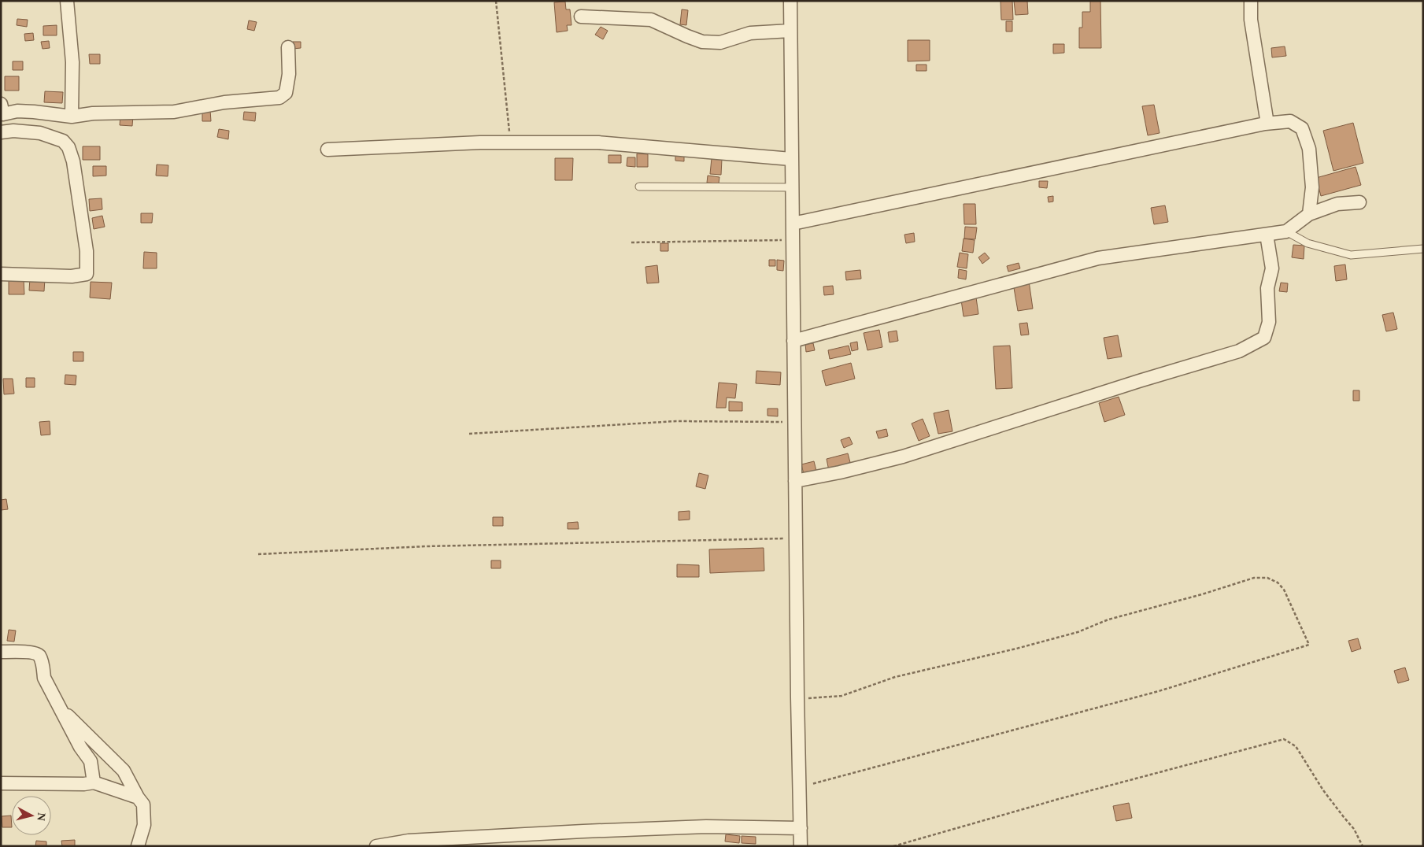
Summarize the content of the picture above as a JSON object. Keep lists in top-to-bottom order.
{
  "north": "right"
}
